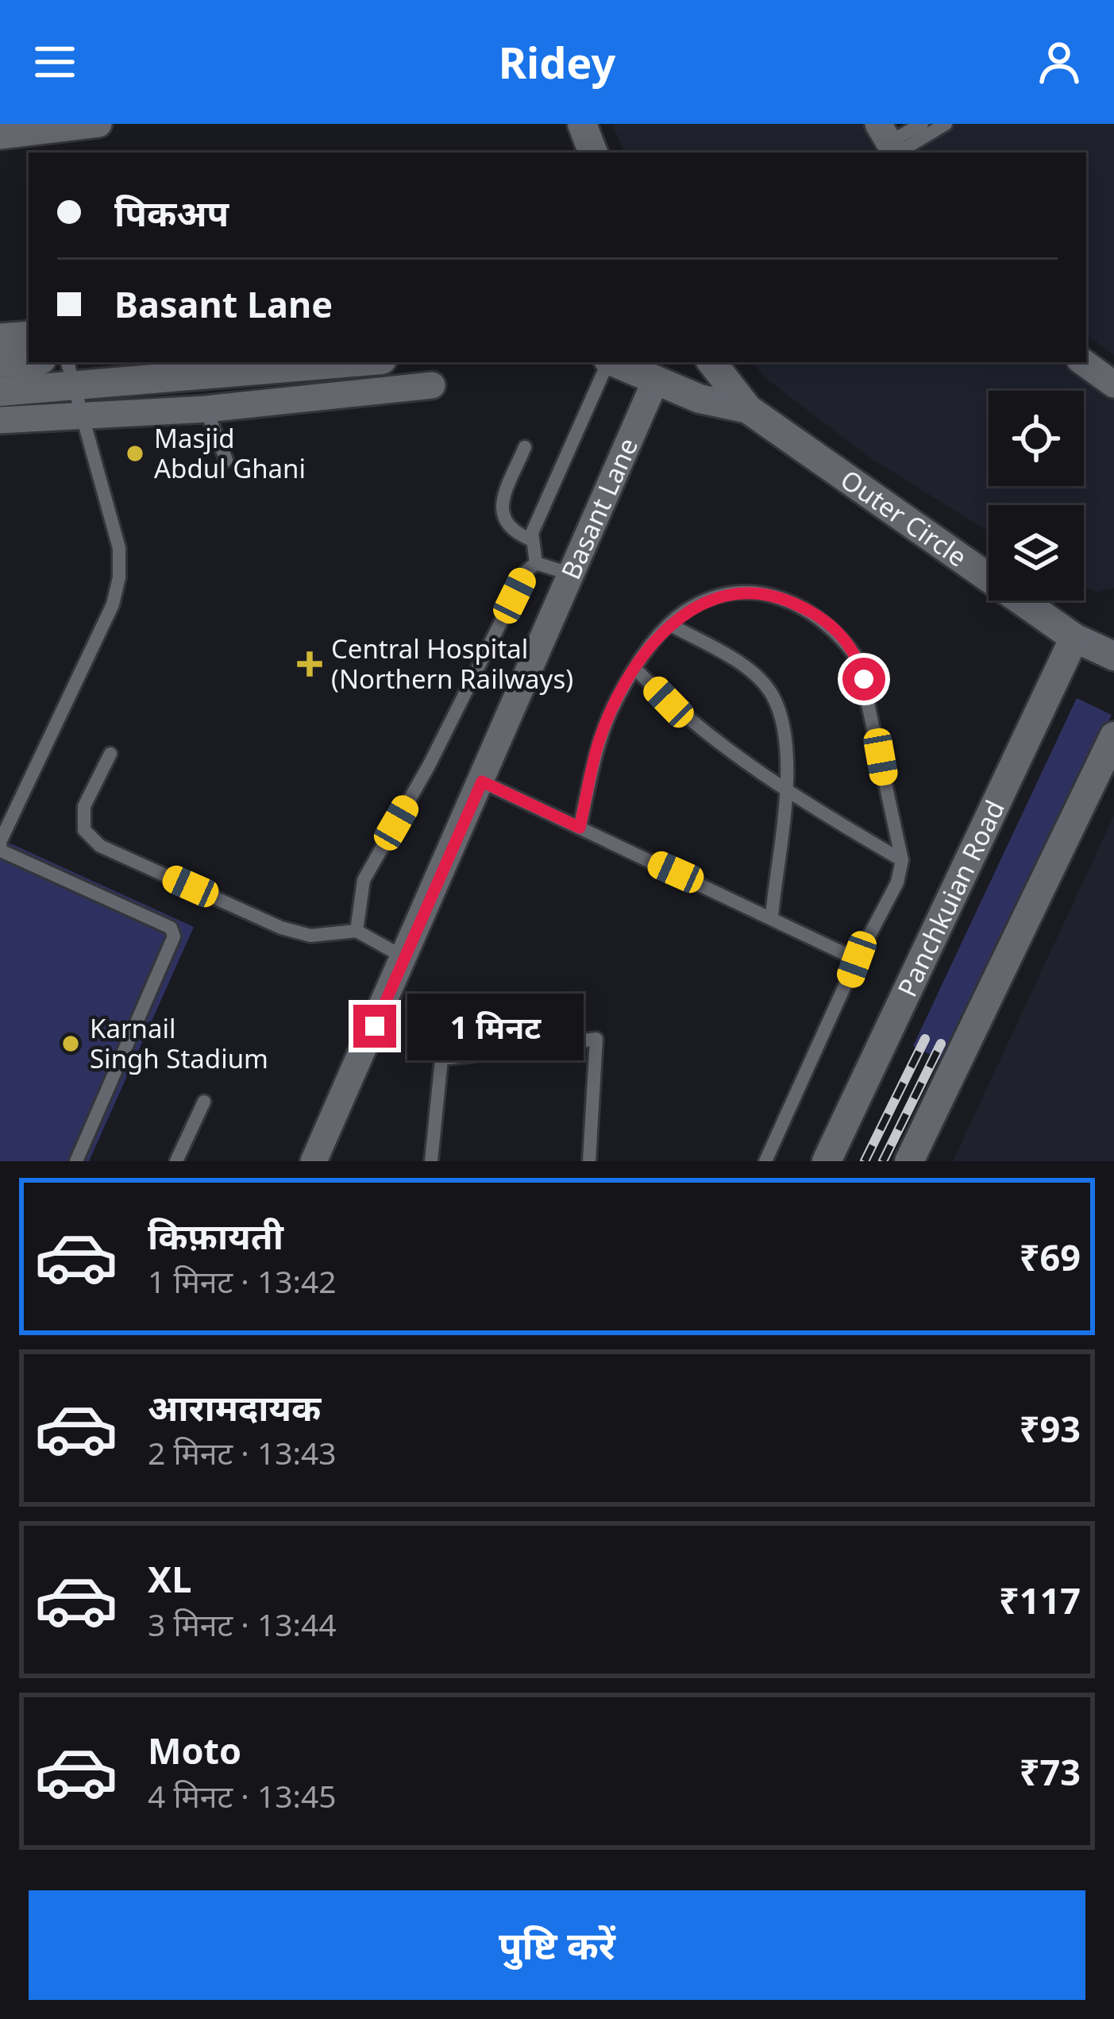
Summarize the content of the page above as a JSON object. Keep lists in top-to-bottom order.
{
  "streets": {
    "main road": ["Outer Circle", "Panchkuian Road"],
    "street": ["Basant Lane"]
  },
  "crossings": [
    ["Outer Circle", "Panchkuian Road"]
  ],
  "places": {
    "other": ["Masjid Abdul Ghani", "Karnail Singh Stadium"],
    "health": ["Central Hospital (Northern Railways)"]
  },
  "page": {
    "header": "Ridey",
    "banner": ["पिकअप", "Basant Lane"],
    "bubble": "1 मिनट",
    "list": [
      {
        "name": "किफ़ायती",
        "note": "1 मिनट · 13:42",
        "value": "₹69"
      },
      {
        "name": "आरामदायक",
        "note": "2 मिनट · 13:43",
        "value": "₹93"
      },
      {
        "name": "XL",
        "note": "3 मिनट · 13:44",
        "value": "₹117"
      },
      {
        "name": "Moto",
        "note": "4 मिनट · 13:45",
        "value": "₹73"
      }
    ],
    "buttons": "पुष्टि करें"
  }
}
